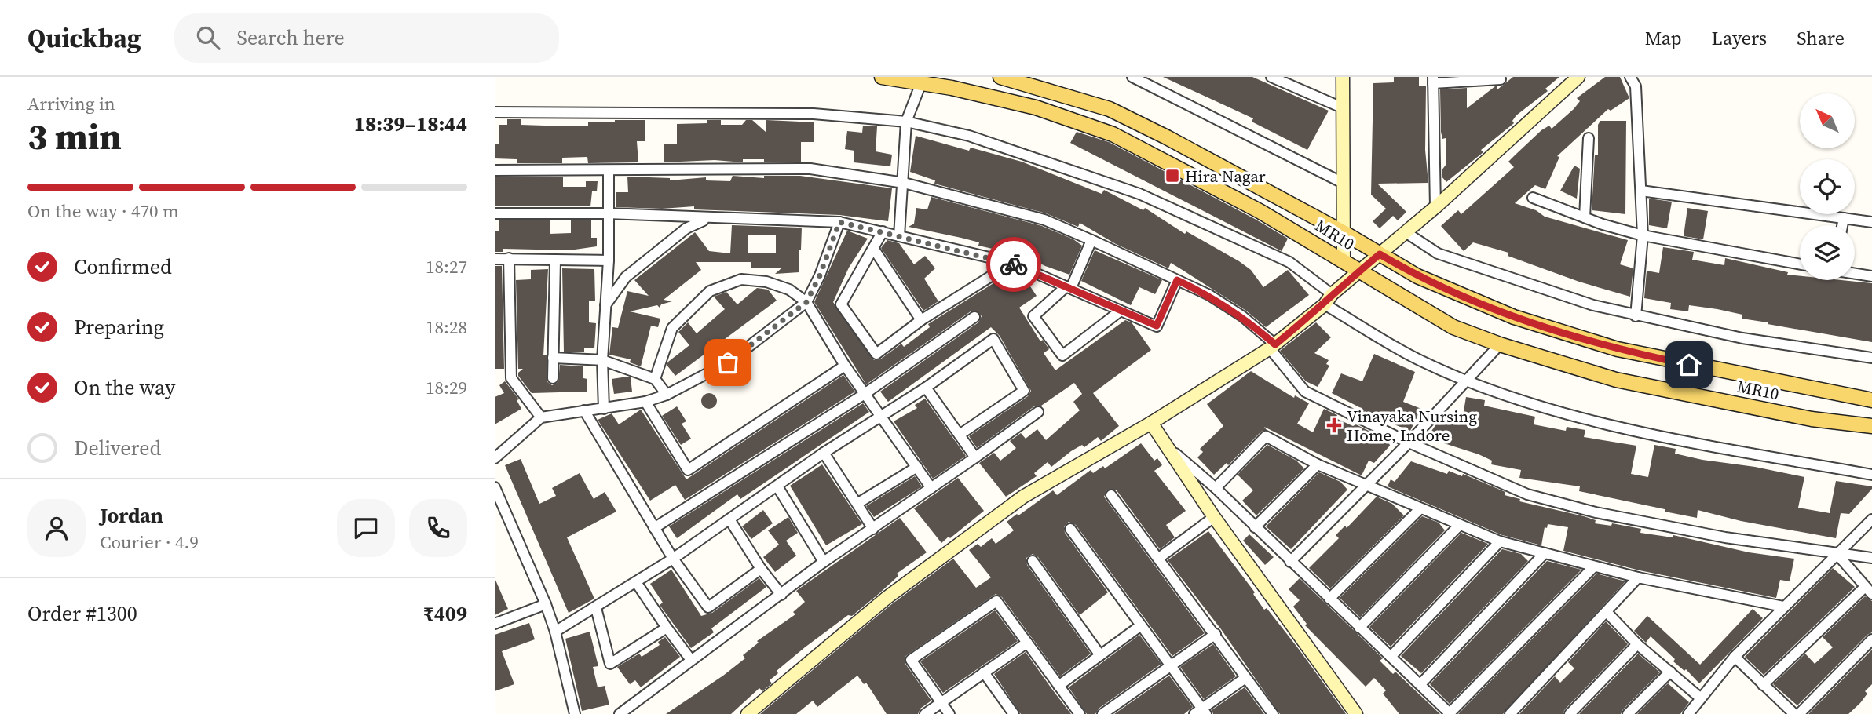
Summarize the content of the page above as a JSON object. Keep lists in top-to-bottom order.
{
  "streets": {
    "main road": ["MR10"]
  },
  "places": {
    "transit": ["Hira Nagar"],
    "health": ["Vinayaka Nursing Home, Indore"]
  },
  "north": "top left",
  "page": {
    "header": "Quickbag",
    "search": "Search here",
    "nav": ["Map", "Layers", "Share"],
    "heading": ["3 min", "Arriving in", "18:39–18:44"],
    "panel": [
      "Jordan",
      "Courier · 4.9",
      "Order #1300",
      "₹409"
    ],
    "bar": "On the way · 470 m",
    "list": [
      ["Confirmed", "18:27"],
      ["Preparing", "18:28"],
      ["On the way", "18:29"],
      "Delivered"
    ]
  }
}
